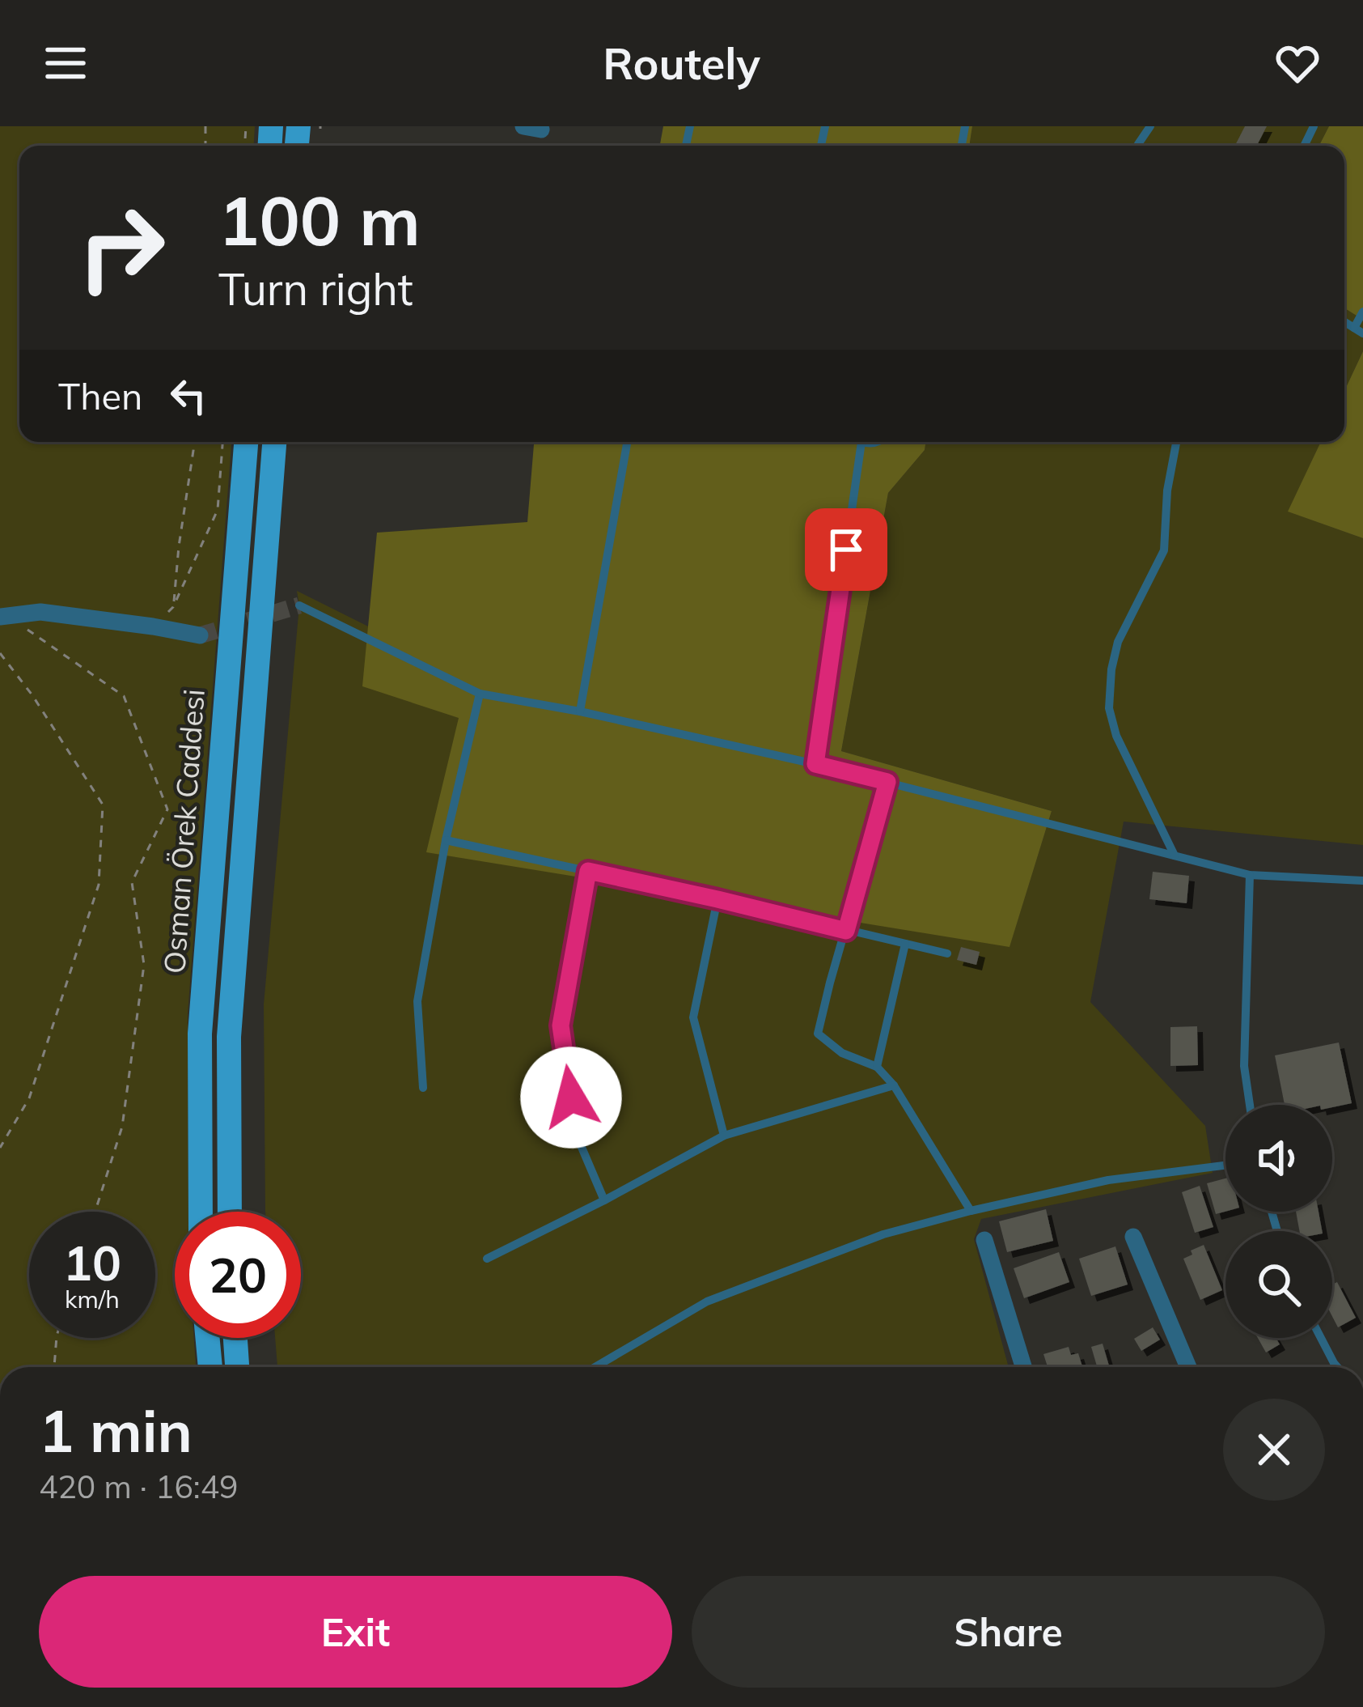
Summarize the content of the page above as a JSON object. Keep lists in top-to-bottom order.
{
  "streets": {
    "main road": ["Osman Örek Caddesi"]
  },
  "page": {
    "header": "Routely",
    "turn": ["100 m", "Turn right"],
    "then": "Then",
    "speed": "10 km/h",
    "limit": "20",
    "heading": ["1 min", "420 m · 16:49"],
    "buttons": ["Exit", "Share"]
  }
}
